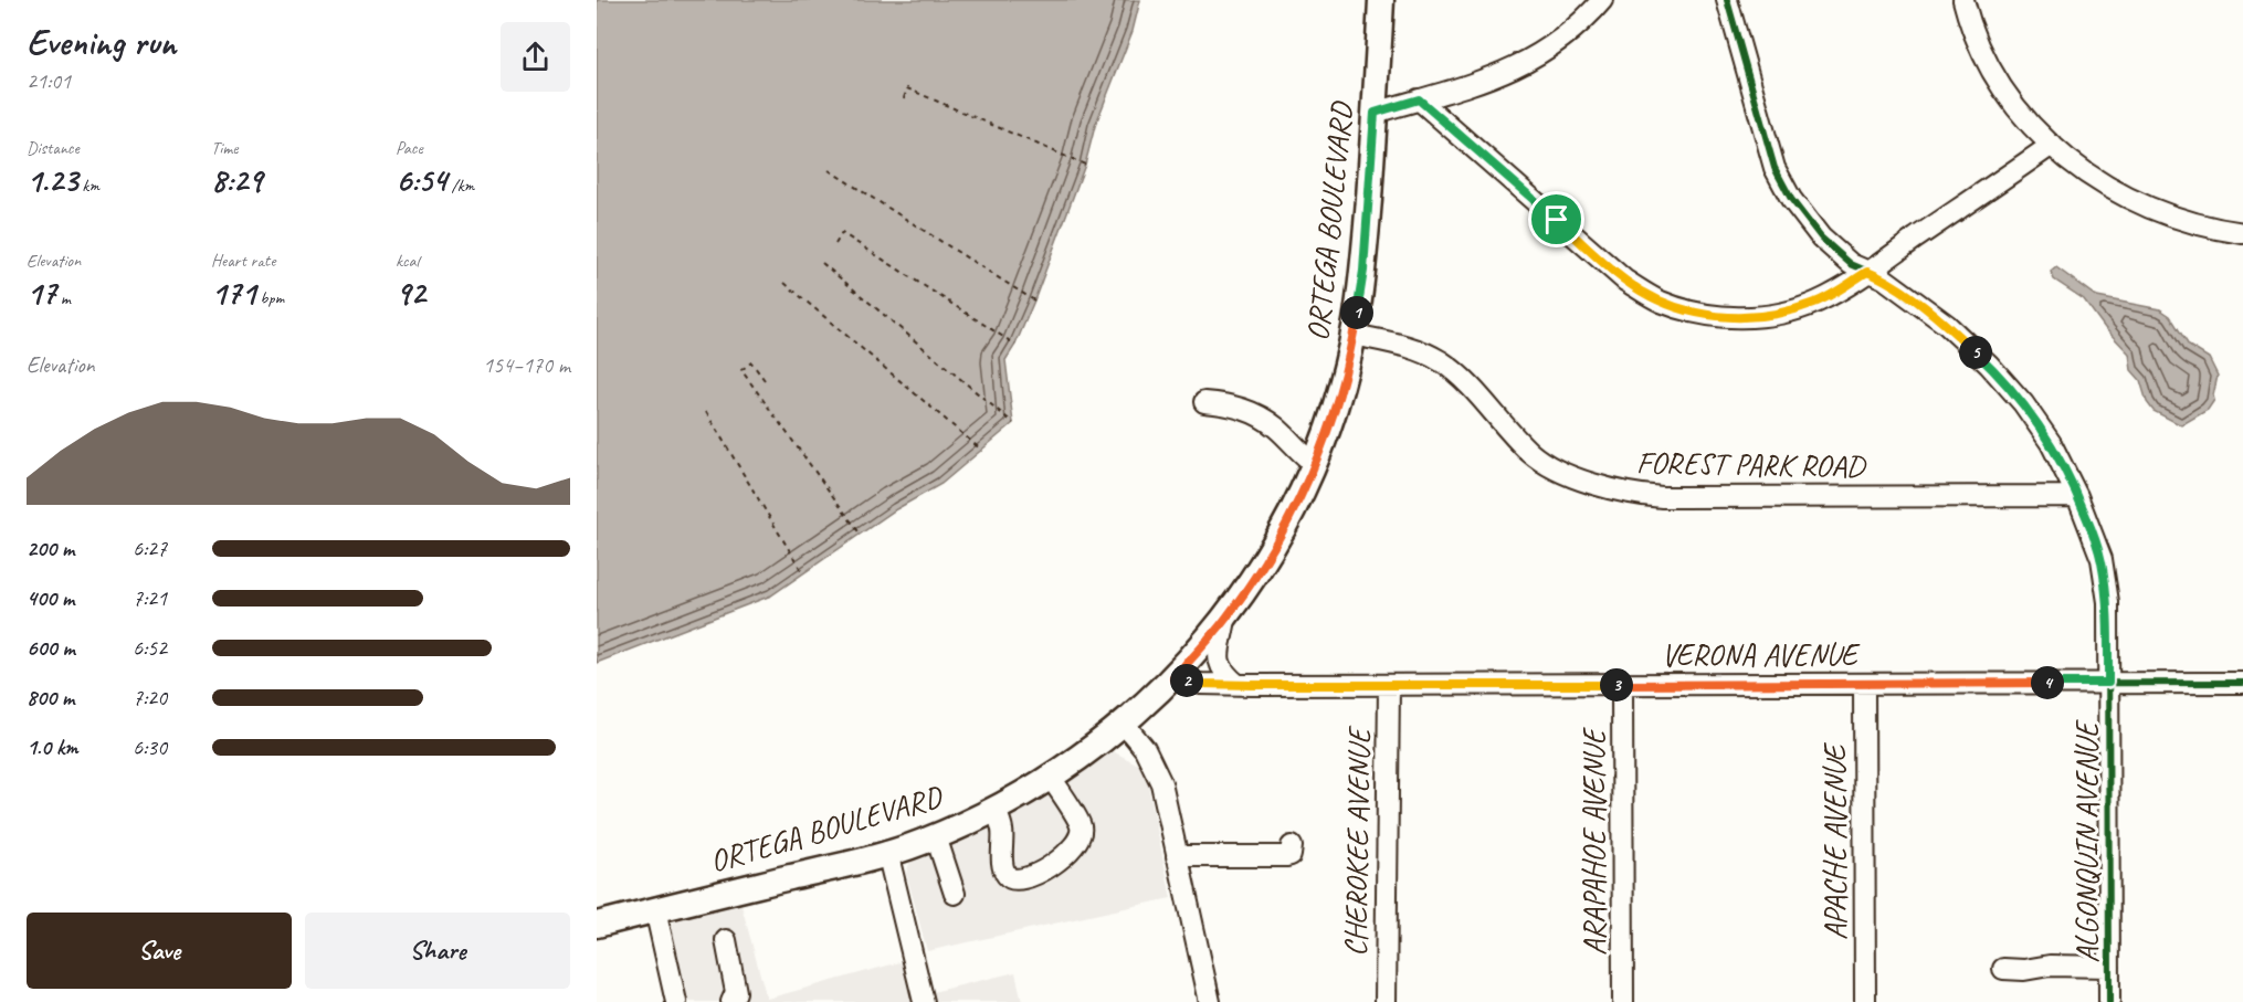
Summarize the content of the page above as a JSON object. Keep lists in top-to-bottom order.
{
  "streets": {
    "main road": ["ORTEGA BOULEVARD"],
    "street": [
      "FOREST PARK ROAD",
      "VERONA AVENUE",
      "CHEROKEE AVENUE",
      "ARAPAHOE AVENUE",
      "APACHE AVENUE",
      "ALGONQUIN AVENUE"
    ]
  },
  "crossings": [
    ["ORTEGA BOULEVARD", "FOREST PARK ROAD"],
    ["ORTEGA BOULEVARD", "VERONA AVENUE"],
    ["FOREST PARK ROAD", "ALGONQUIN AVENUE"],
    ["VERONA AVENUE", "CHEROKEE AVENUE"],
    ["VERONA AVENUE", "ARAPAHOE AVENUE"],
    ["VERONA AVENUE", "APACHE AVENUE"],
    ["VERONA AVENUE", "ALGONQUIN AVENUE"]
  ],
  "page": {
    "heading": ["Evening run", "21:01"],
    "stats": [
      ["Distance", "1.23 km"],
      ["Time", "8:29"],
      ["Pace", "6:54 /km"],
      ["Elevation", "17 m"],
      ["Heart rate", "171 bpm"],
      ["kcal", "92"]
    ],
    "pins": [
      "1",
      "5",
      "2",
      "4",
      "3"
    ],
    "chart": ["Elevation", "154–170 m"],
    "list": [
      {
        "name": "200 m",
        "note": "6:27"
      },
      {
        "name": "400 m",
        "note": "7:21"
      },
      {
        "name": "600 m",
        "note": "6:52"
      },
      {
        "name": "800 m",
        "note": "7:20"
      },
      {
        "name": "1.0 km",
        "note": "6:30"
      }
    ],
    "buttons": ["Save", "Share"]
  }
}
